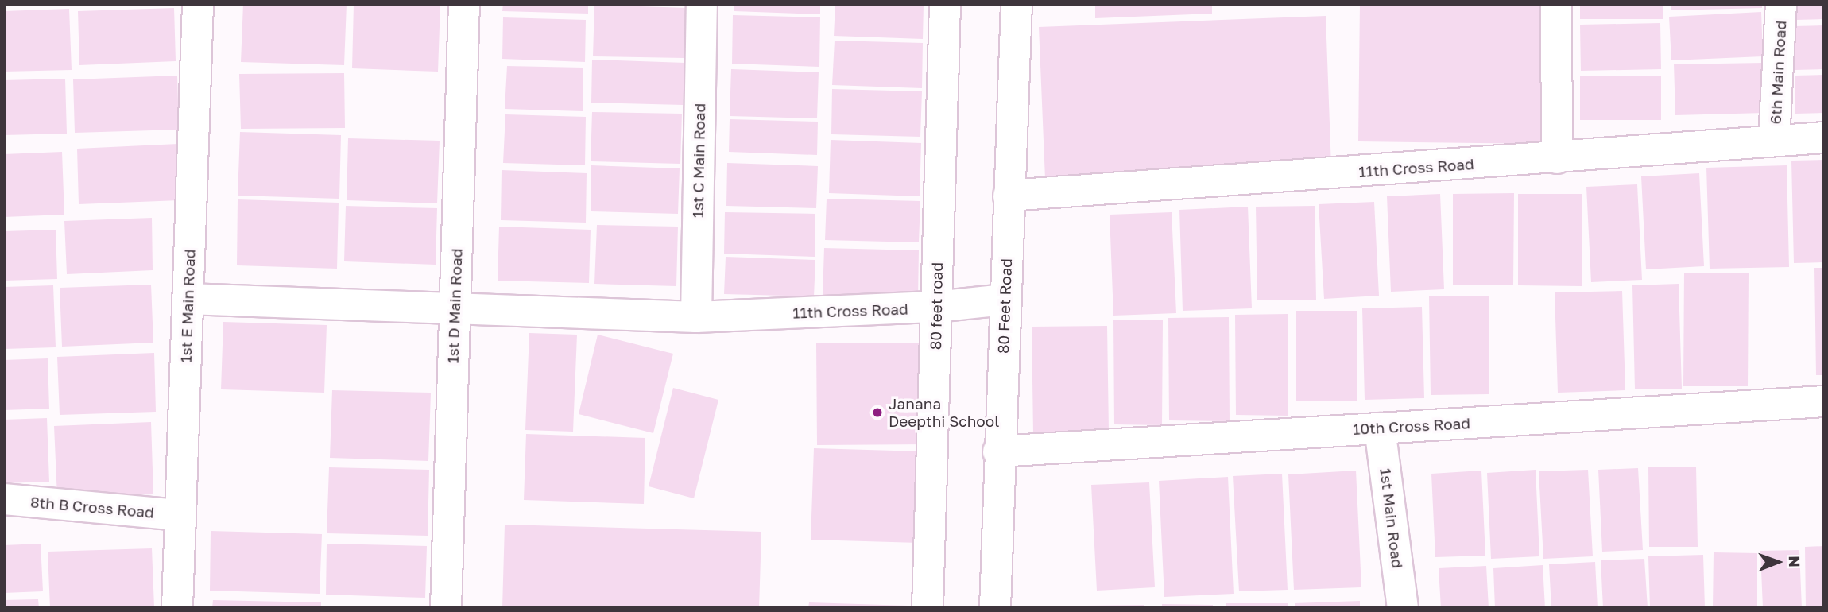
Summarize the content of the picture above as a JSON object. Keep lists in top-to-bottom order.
{
  "streets": {
    "street": [
      "6th Main Road",
      "1st C Main Road",
      "11th Cross Road",
      "1st E Main Road",
      "1st D Main Road",
      "80 feet road",
      "80 Feet Road",
      "10th Cross Road",
      "8th B Cross Road",
      "1st Main Road"
    ]
  },
  "crossings": [
    ["6th Main Road", "11th Cross Road"],
    ["1st C Main Road", "11th Cross Road"],
    ["11th Cross Road", "1st E Main Road"],
    ["11th Cross Road", "1st D Main Road"],
    ["11th Cross Road", "80 feet road"],
    ["11th Cross Road", "80 Feet Road"],
    ["1st E Main Road", "8th B Cross Road"],
    ["80 Feet Road", "10th Cross Road"],
    ["10th Cross Road", "1st Main Road"]
  ],
  "places": ["Janana Deepthi School"],
  "north": "right"
}
